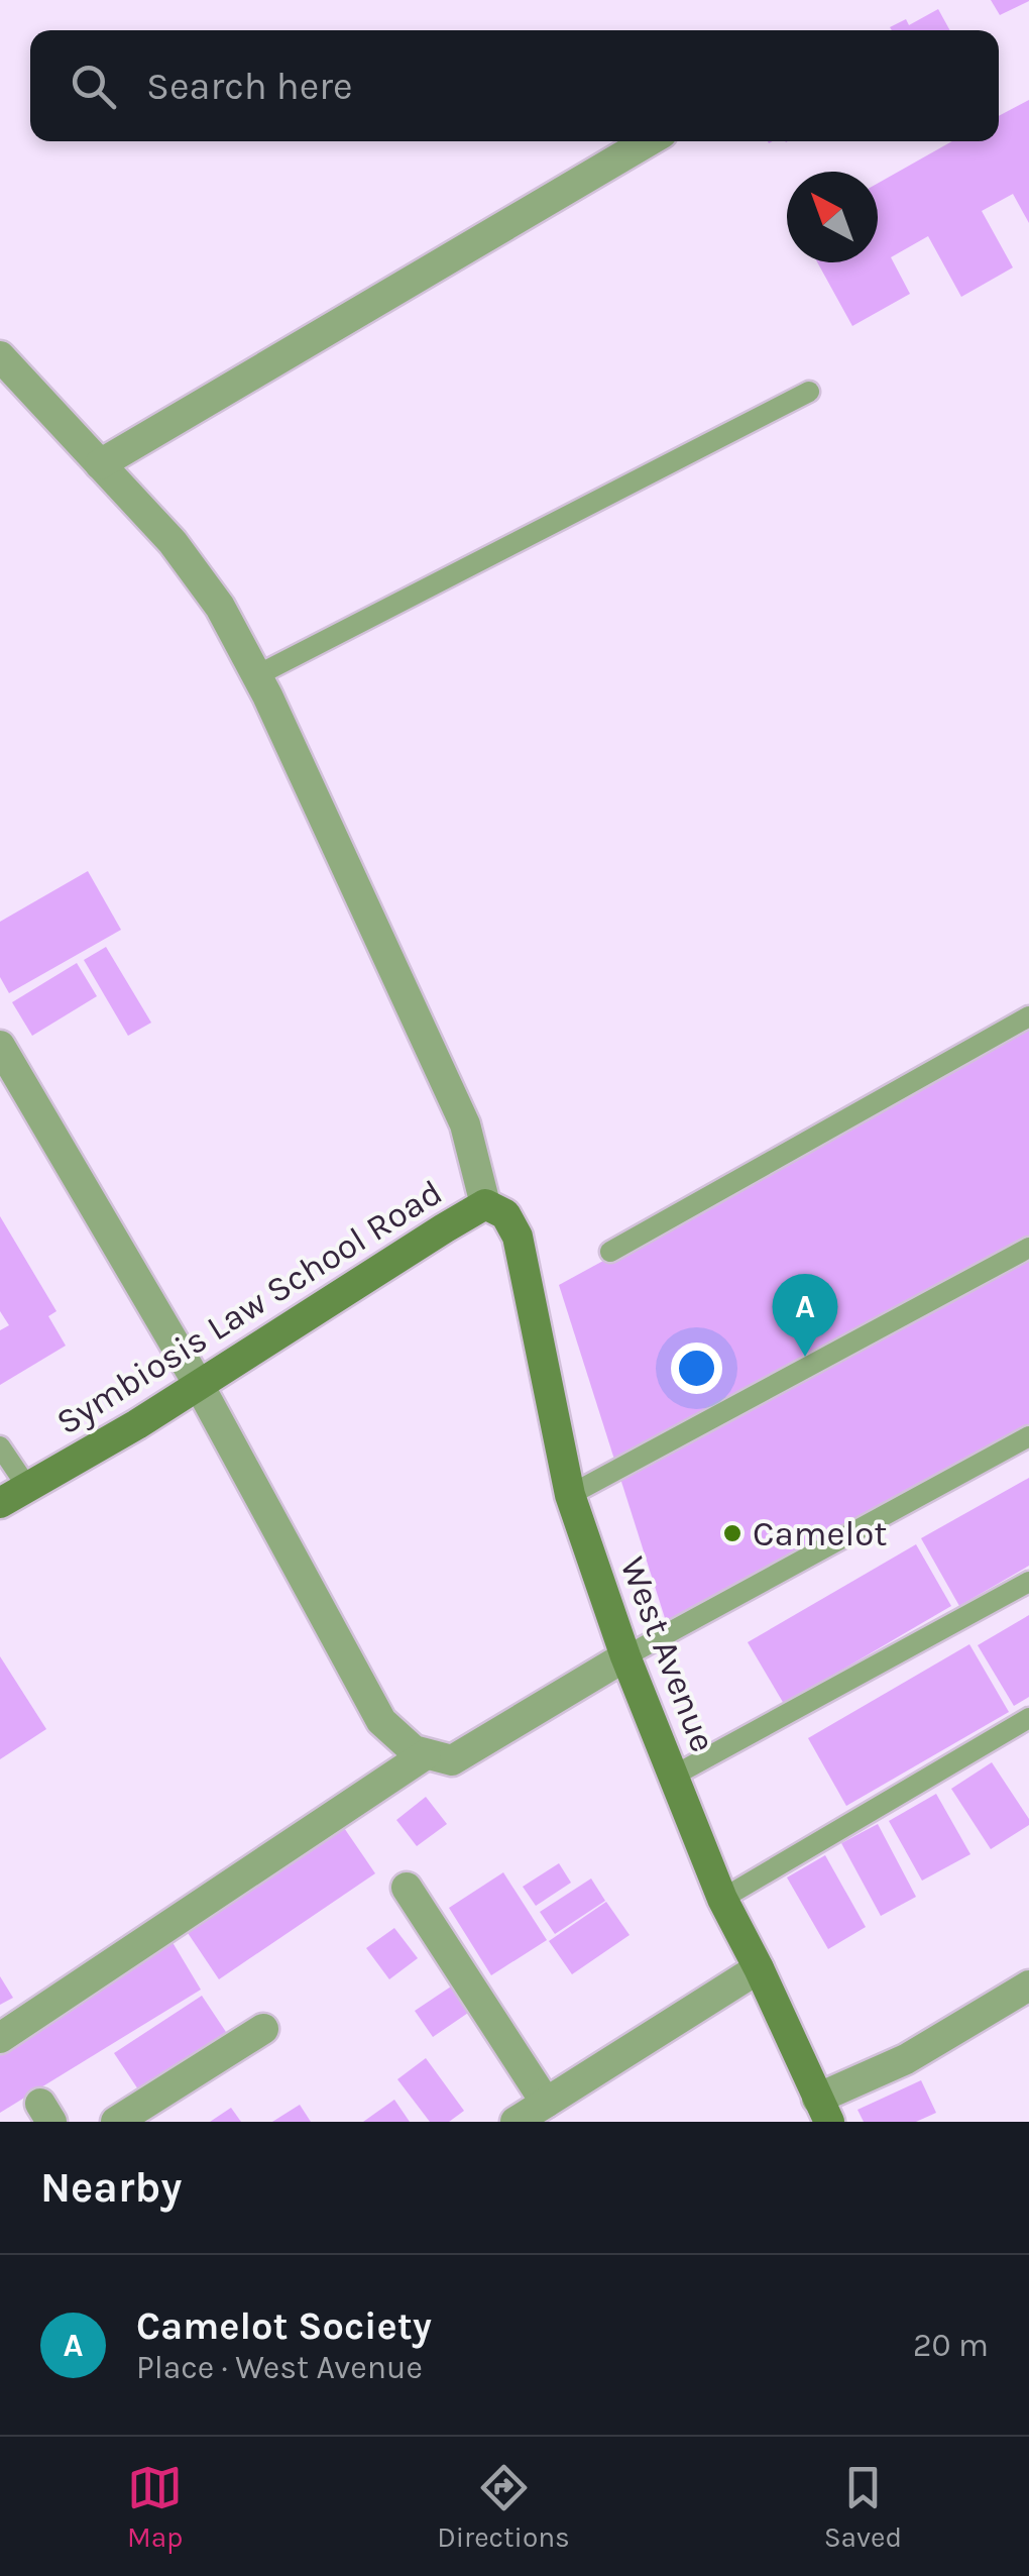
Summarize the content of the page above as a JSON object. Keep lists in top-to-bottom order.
{
  "streets": {
    "street": ["Symbiosis Law School Road", "West Avenue"]
  },
  "crossings": [
    ["Symbiosis Law School Road", "West Avenue"]
  ],
  "places": ["Camelot"],
  "north": "top left",
  "page": {
    "search": "Search here",
    "pins": "A",
    "heading": "Nearby",
    "list": [
      {
        "mark": "A",
        "name": "Camelot Society",
        "note": "Place · West Avenue",
        "value": "20 m"
      }
    ],
    "nav": ["Map", "Directions", "Saved"]
  }
}
